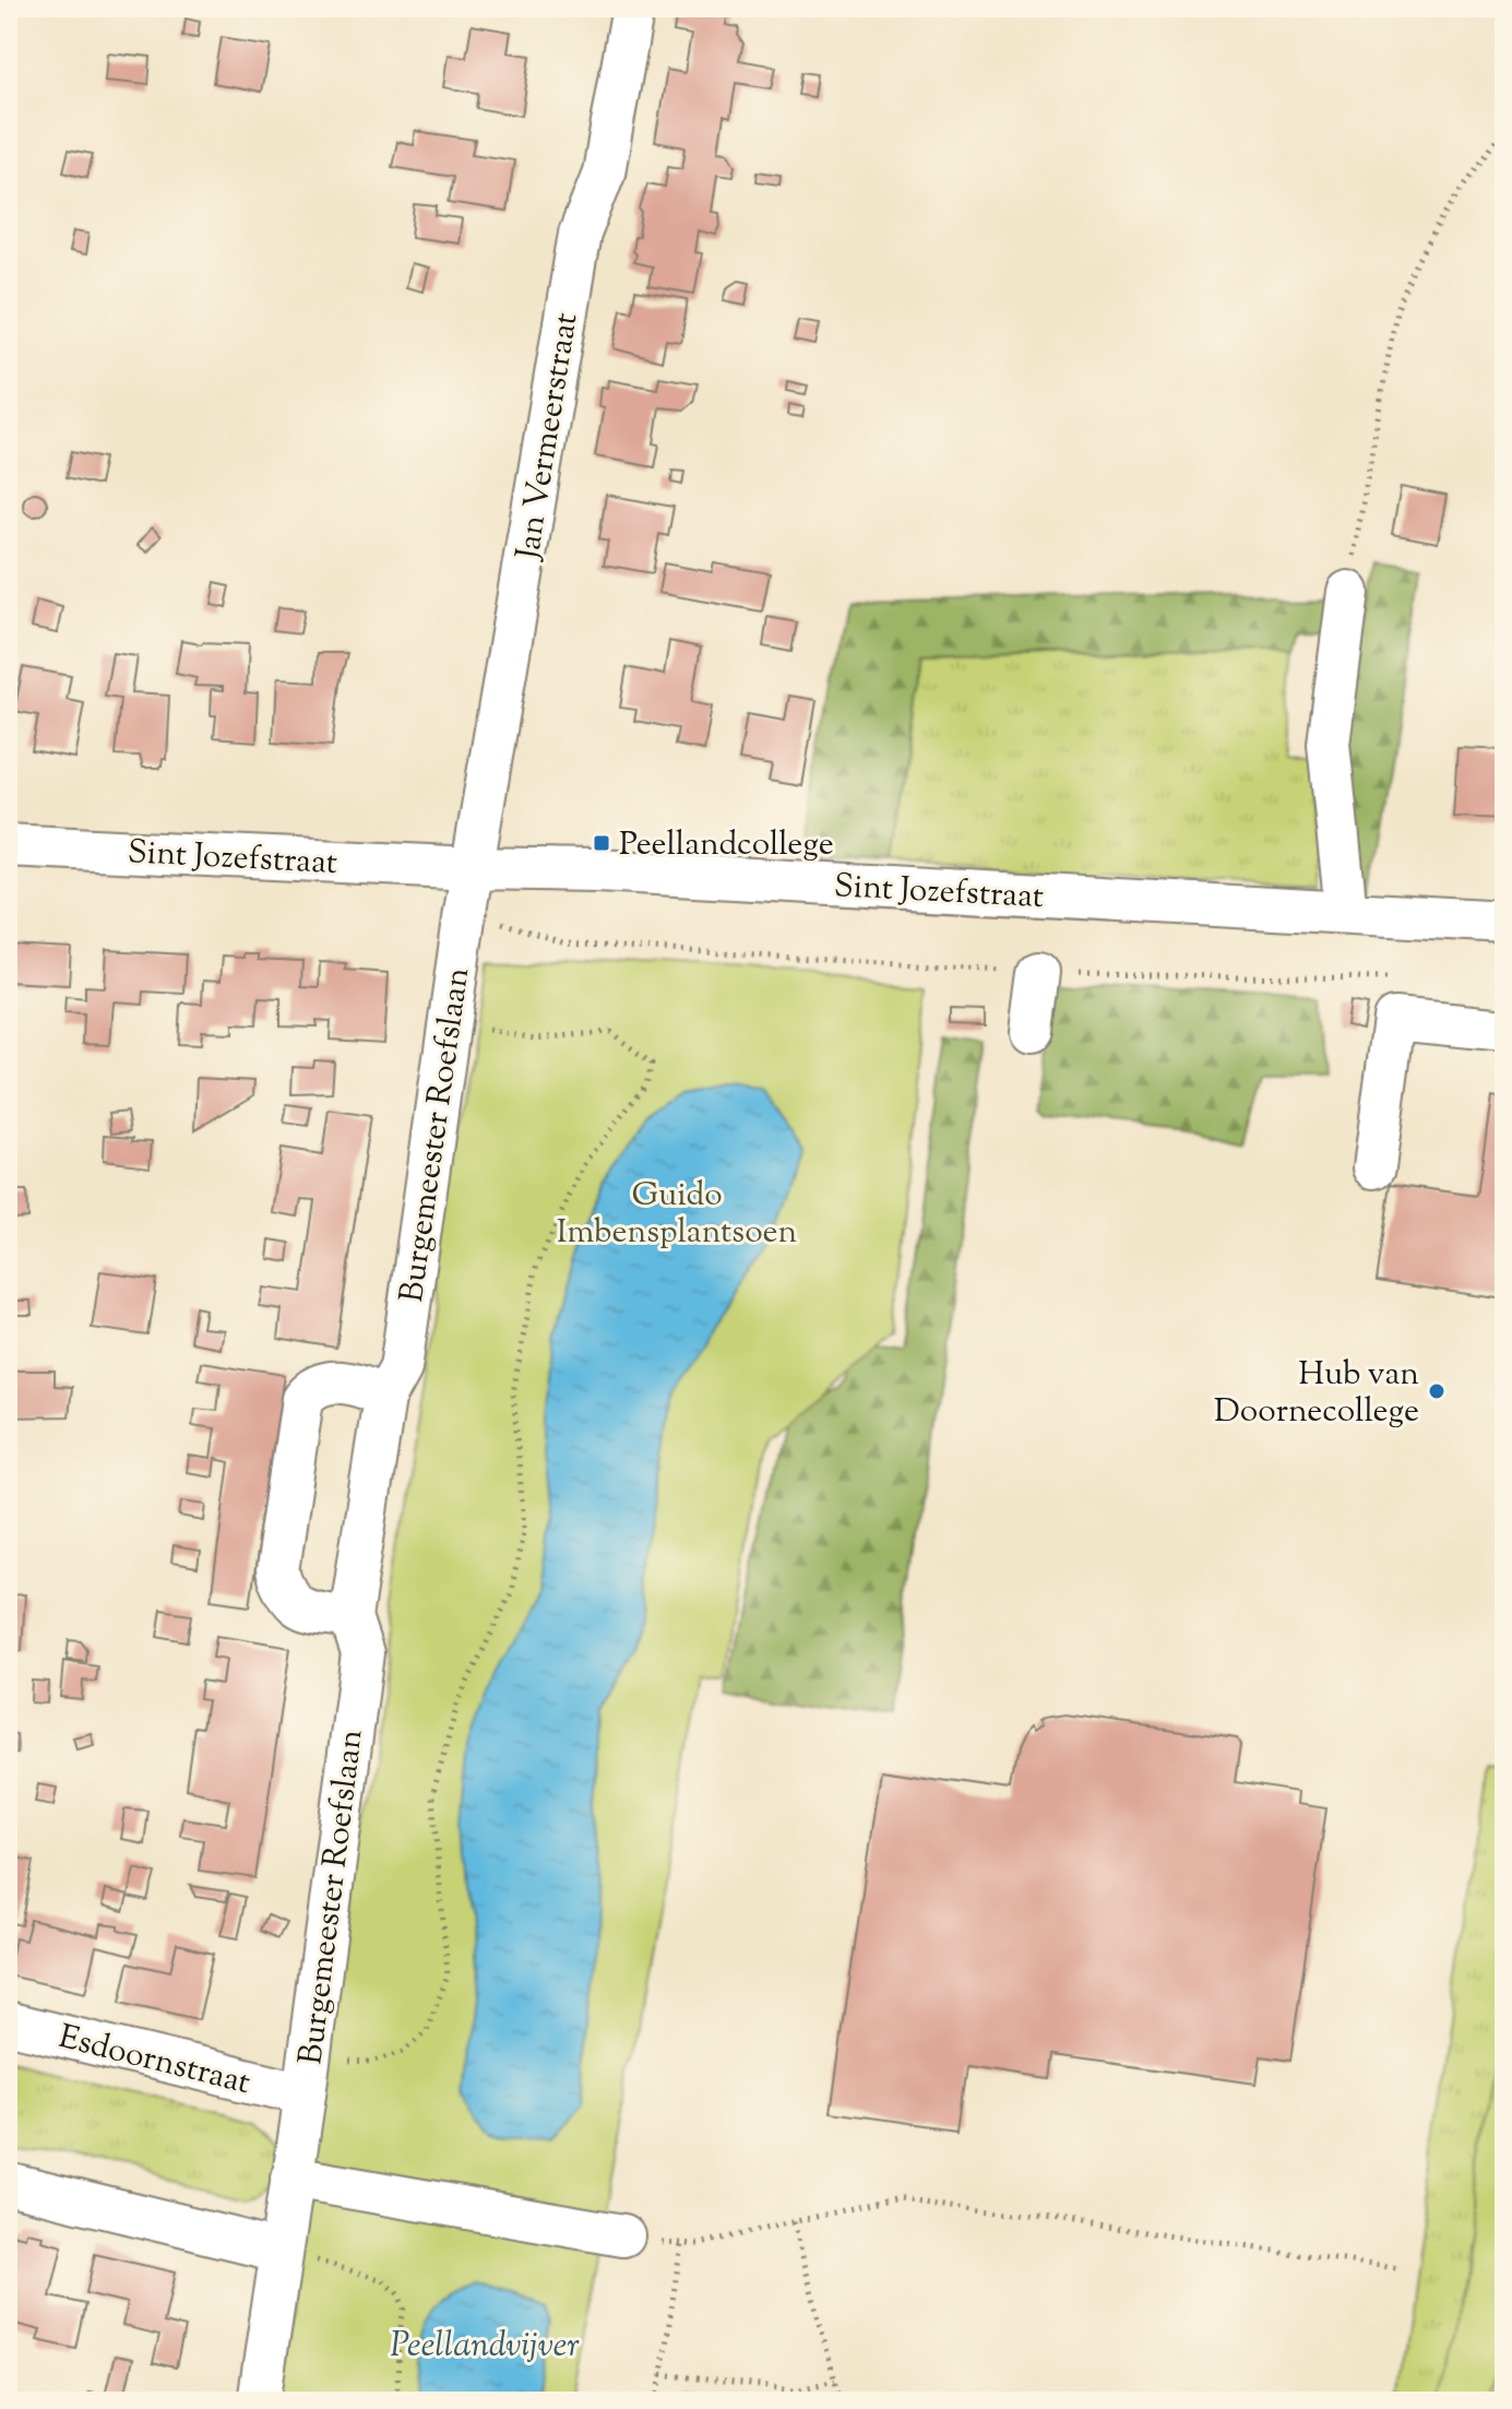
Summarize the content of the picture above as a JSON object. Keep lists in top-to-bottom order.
{
  "streets": {
    "street": [
      "Jan Vermeerstraat",
      "Sint Jozefstraat",
      "Burgemeester Roefslaan",
      "Esdoornstraat"
    ]
  },
  "crossings": [
    ["Jan Vermeerstraat", "Sint Jozefstraat"],
    ["Jan Vermeerstraat", "Burgemeester Roefslaan"],
    ["Sint Jozefstraat", "Burgemeester Roefslaan"],
    ["Burgemeester Roefslaan", "Esdoornstraat"]
  ],
  "water": ["Peellandvijver"],
  "parks": ["Guido Imbensplantsoen"],
  "places": {
    "transit": ["Peellandcollege"],
    "other": ["Hub van Doornecollege"]
  }
}
